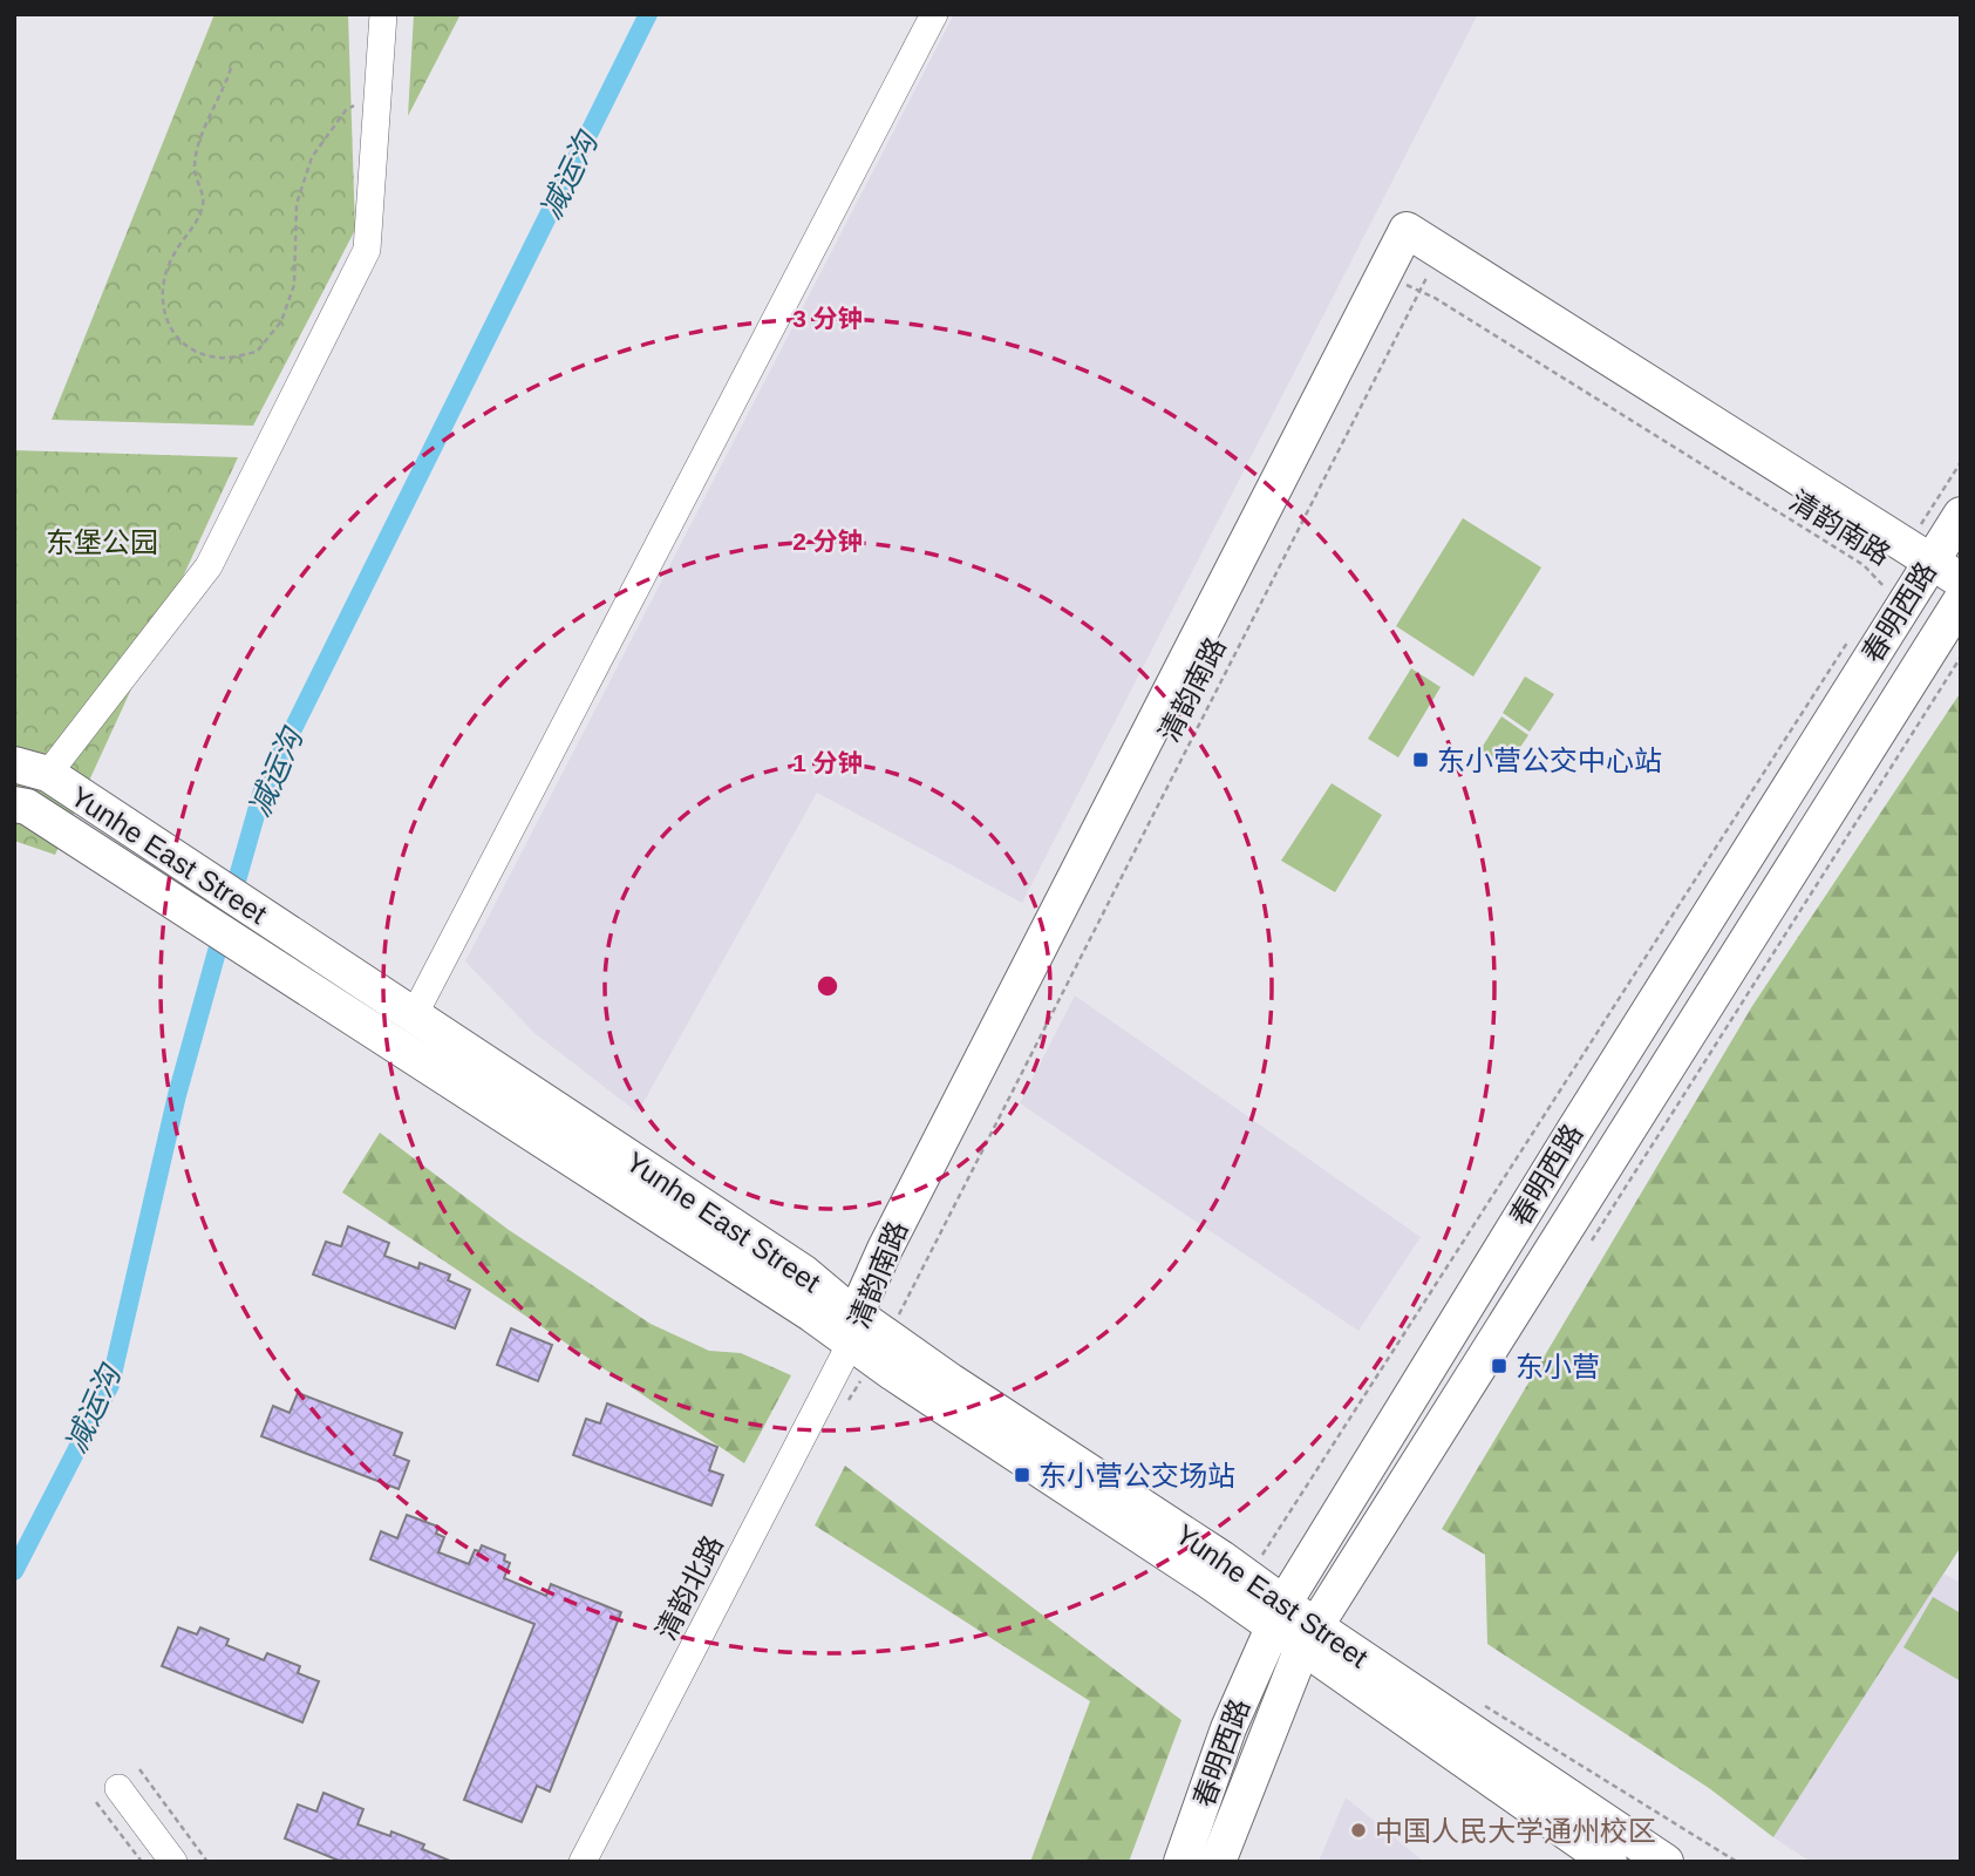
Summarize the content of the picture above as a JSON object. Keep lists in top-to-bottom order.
{
  "streets": {
    "main road": ["清韵南路", "春明西路", "Yunhe East Street"],
    "street": ["清韵北路"]
  },
  "crossings": [
    ["清韵南路", "春明西路"],
    ["清韵南路", "Yunhe East Street"],
    ["清韵南路", "清韵北路"],
    ["春明西路", "Yunhe East Street"],
    ["Yunhe East Street", "清韵北路"]
  ],
  "water": ["减运沟"],
  "parks": ["东堡公园"],
  "places": {
    "transit": ["东小营公交中心站", "东小营", "东小营公交场站"],
    "other": ["中国人民大学通州校区"]
  },
  "rings": ["3 分钟", "2 分钟", "1 分钟"]
}
